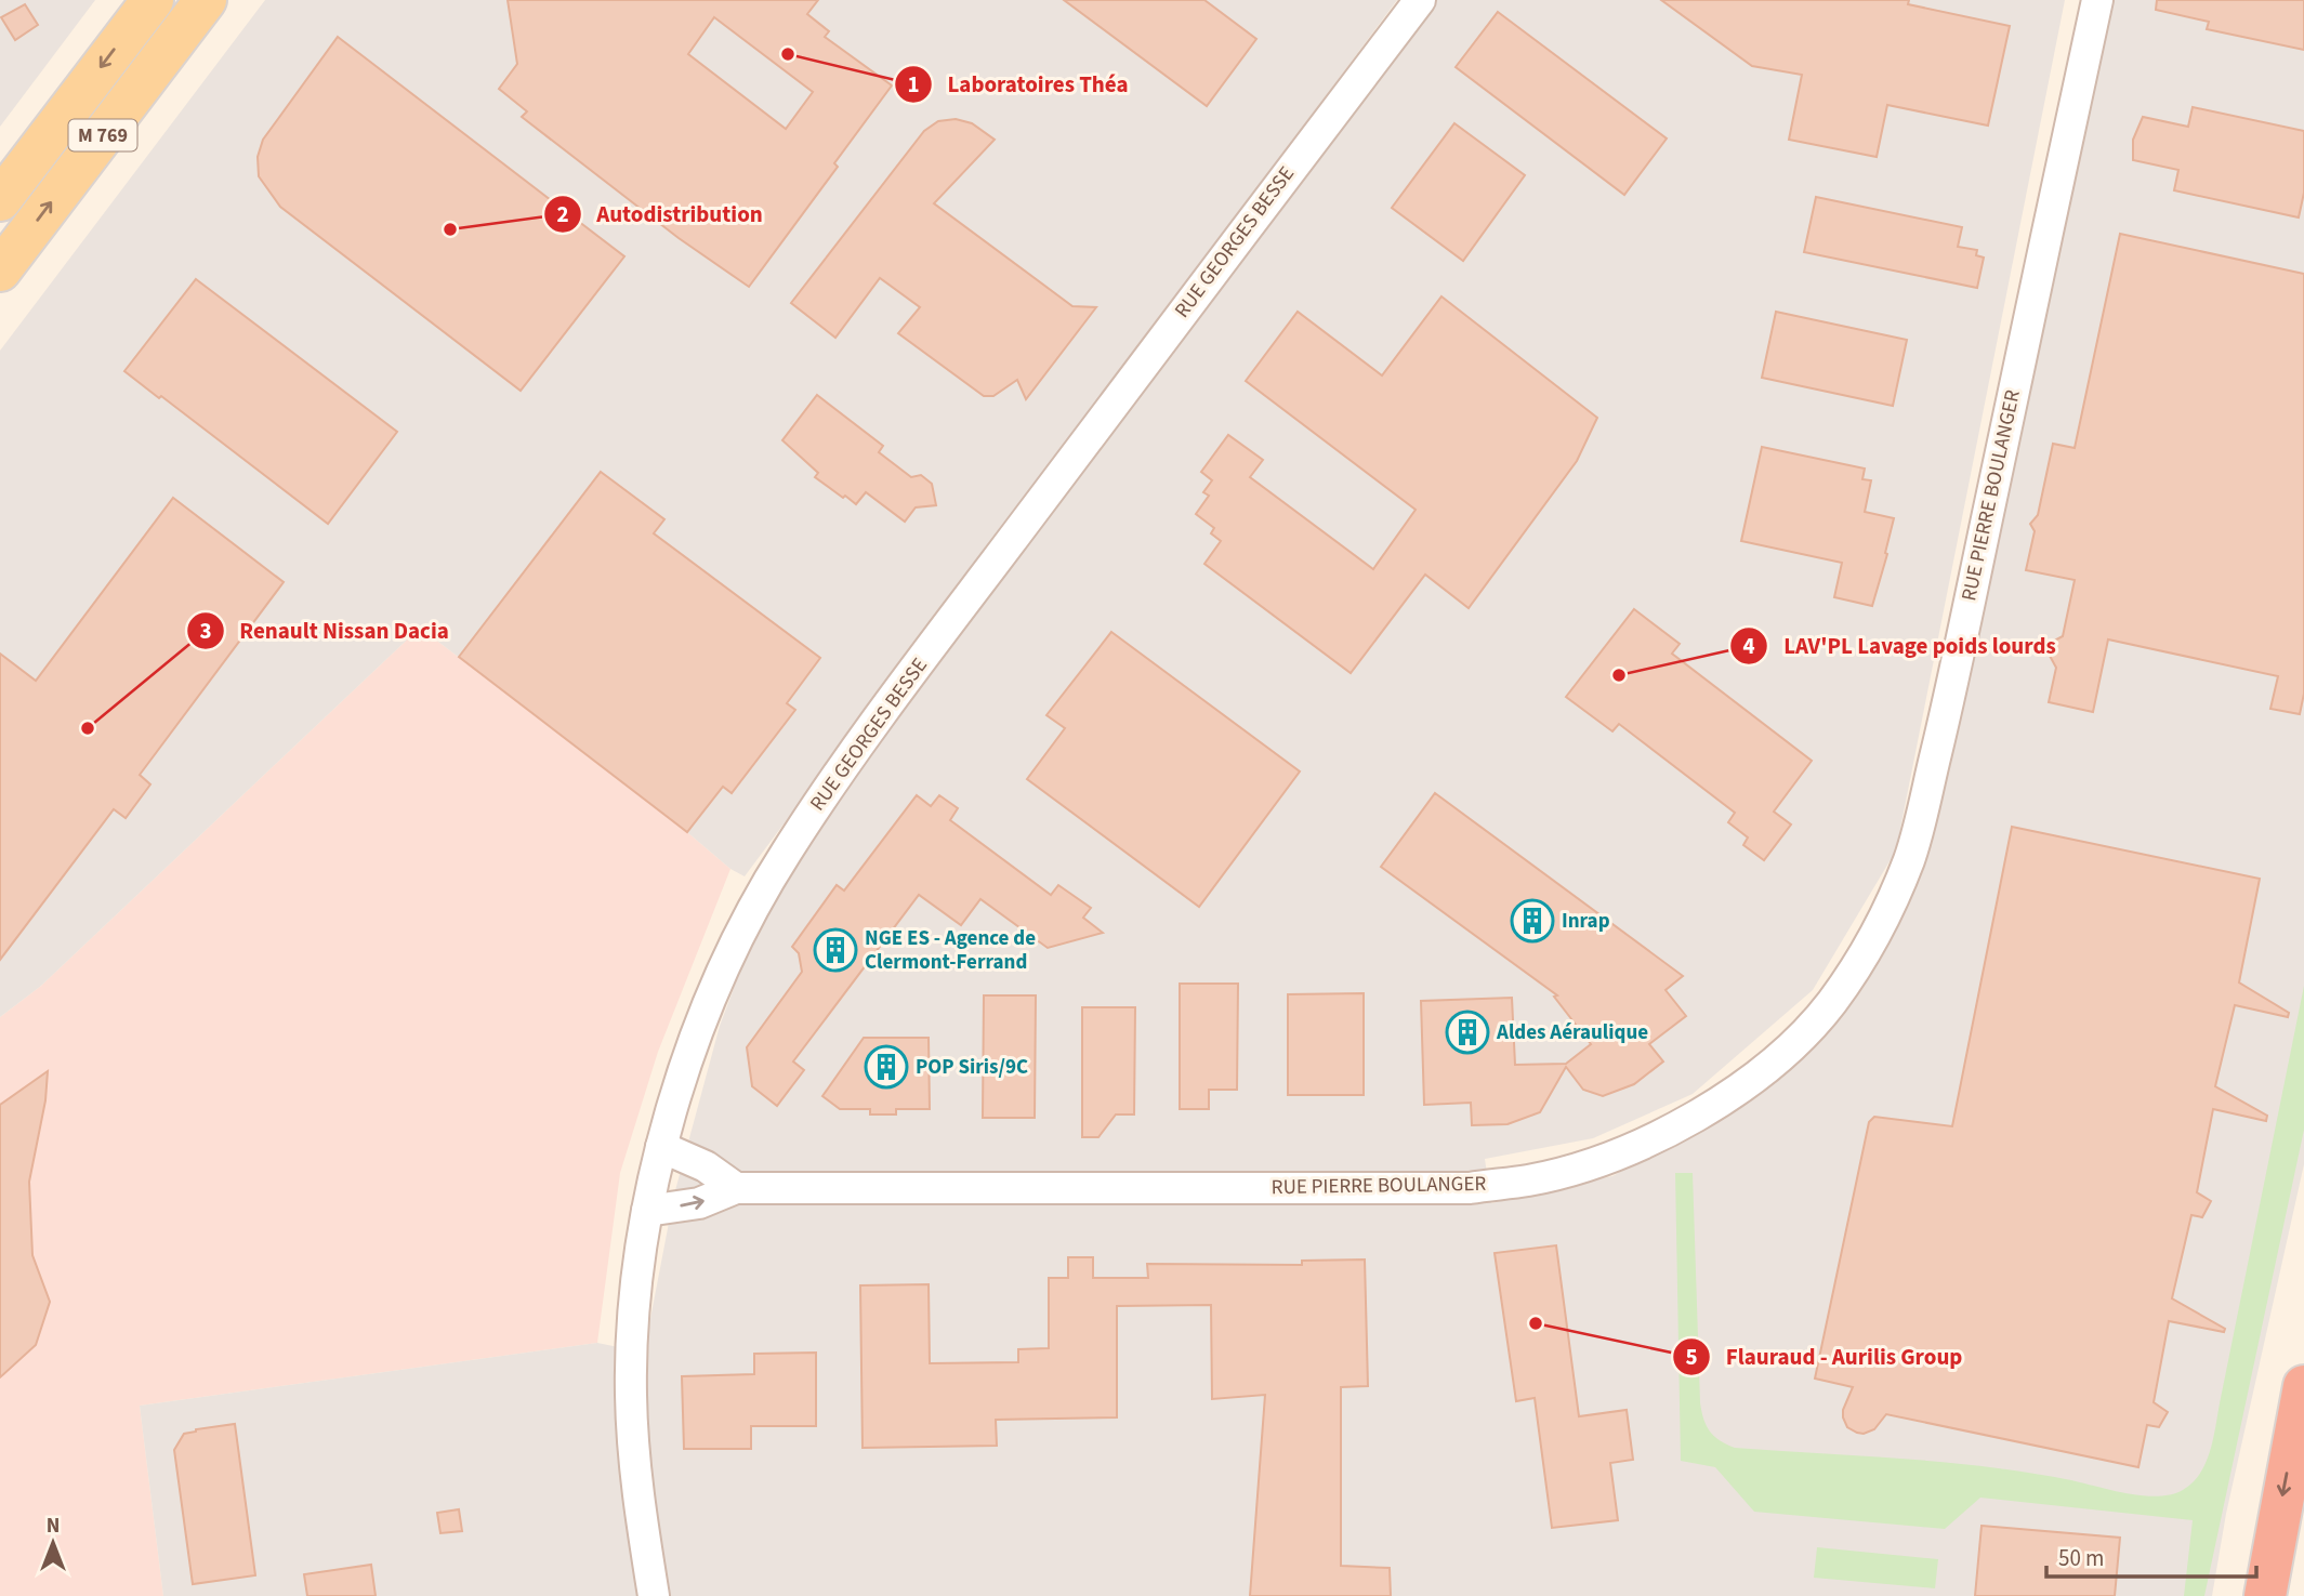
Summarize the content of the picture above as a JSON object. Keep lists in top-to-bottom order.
{
  "streets": {
    "main road": ["M 769"],
    "street": ["RUE GEORGES BESSE", "RUE PIERRE BOULANGER"]
  },
  "crossings": [
    ["RUE GEORGES BESSE", "RUE PIERRE BOULANGER"]
  ],
  "places": {
    "other": [
      "Laboratoires Théa",
      "Autodistribution",
      "LAV'PL Lavage poids lourds",
      "Renault Nissan Dacia",
      "Flauraud - Aurilis Group"
    ],
    "building": [
      "Inrap",
      "NGE ES - Agence de Clermont-Ferrand",
      "Aldes Aéraulique",
      "POP Siris/9C"
    ]
  },
  "scale_bar": "50 m",
  "north": "top"
}
